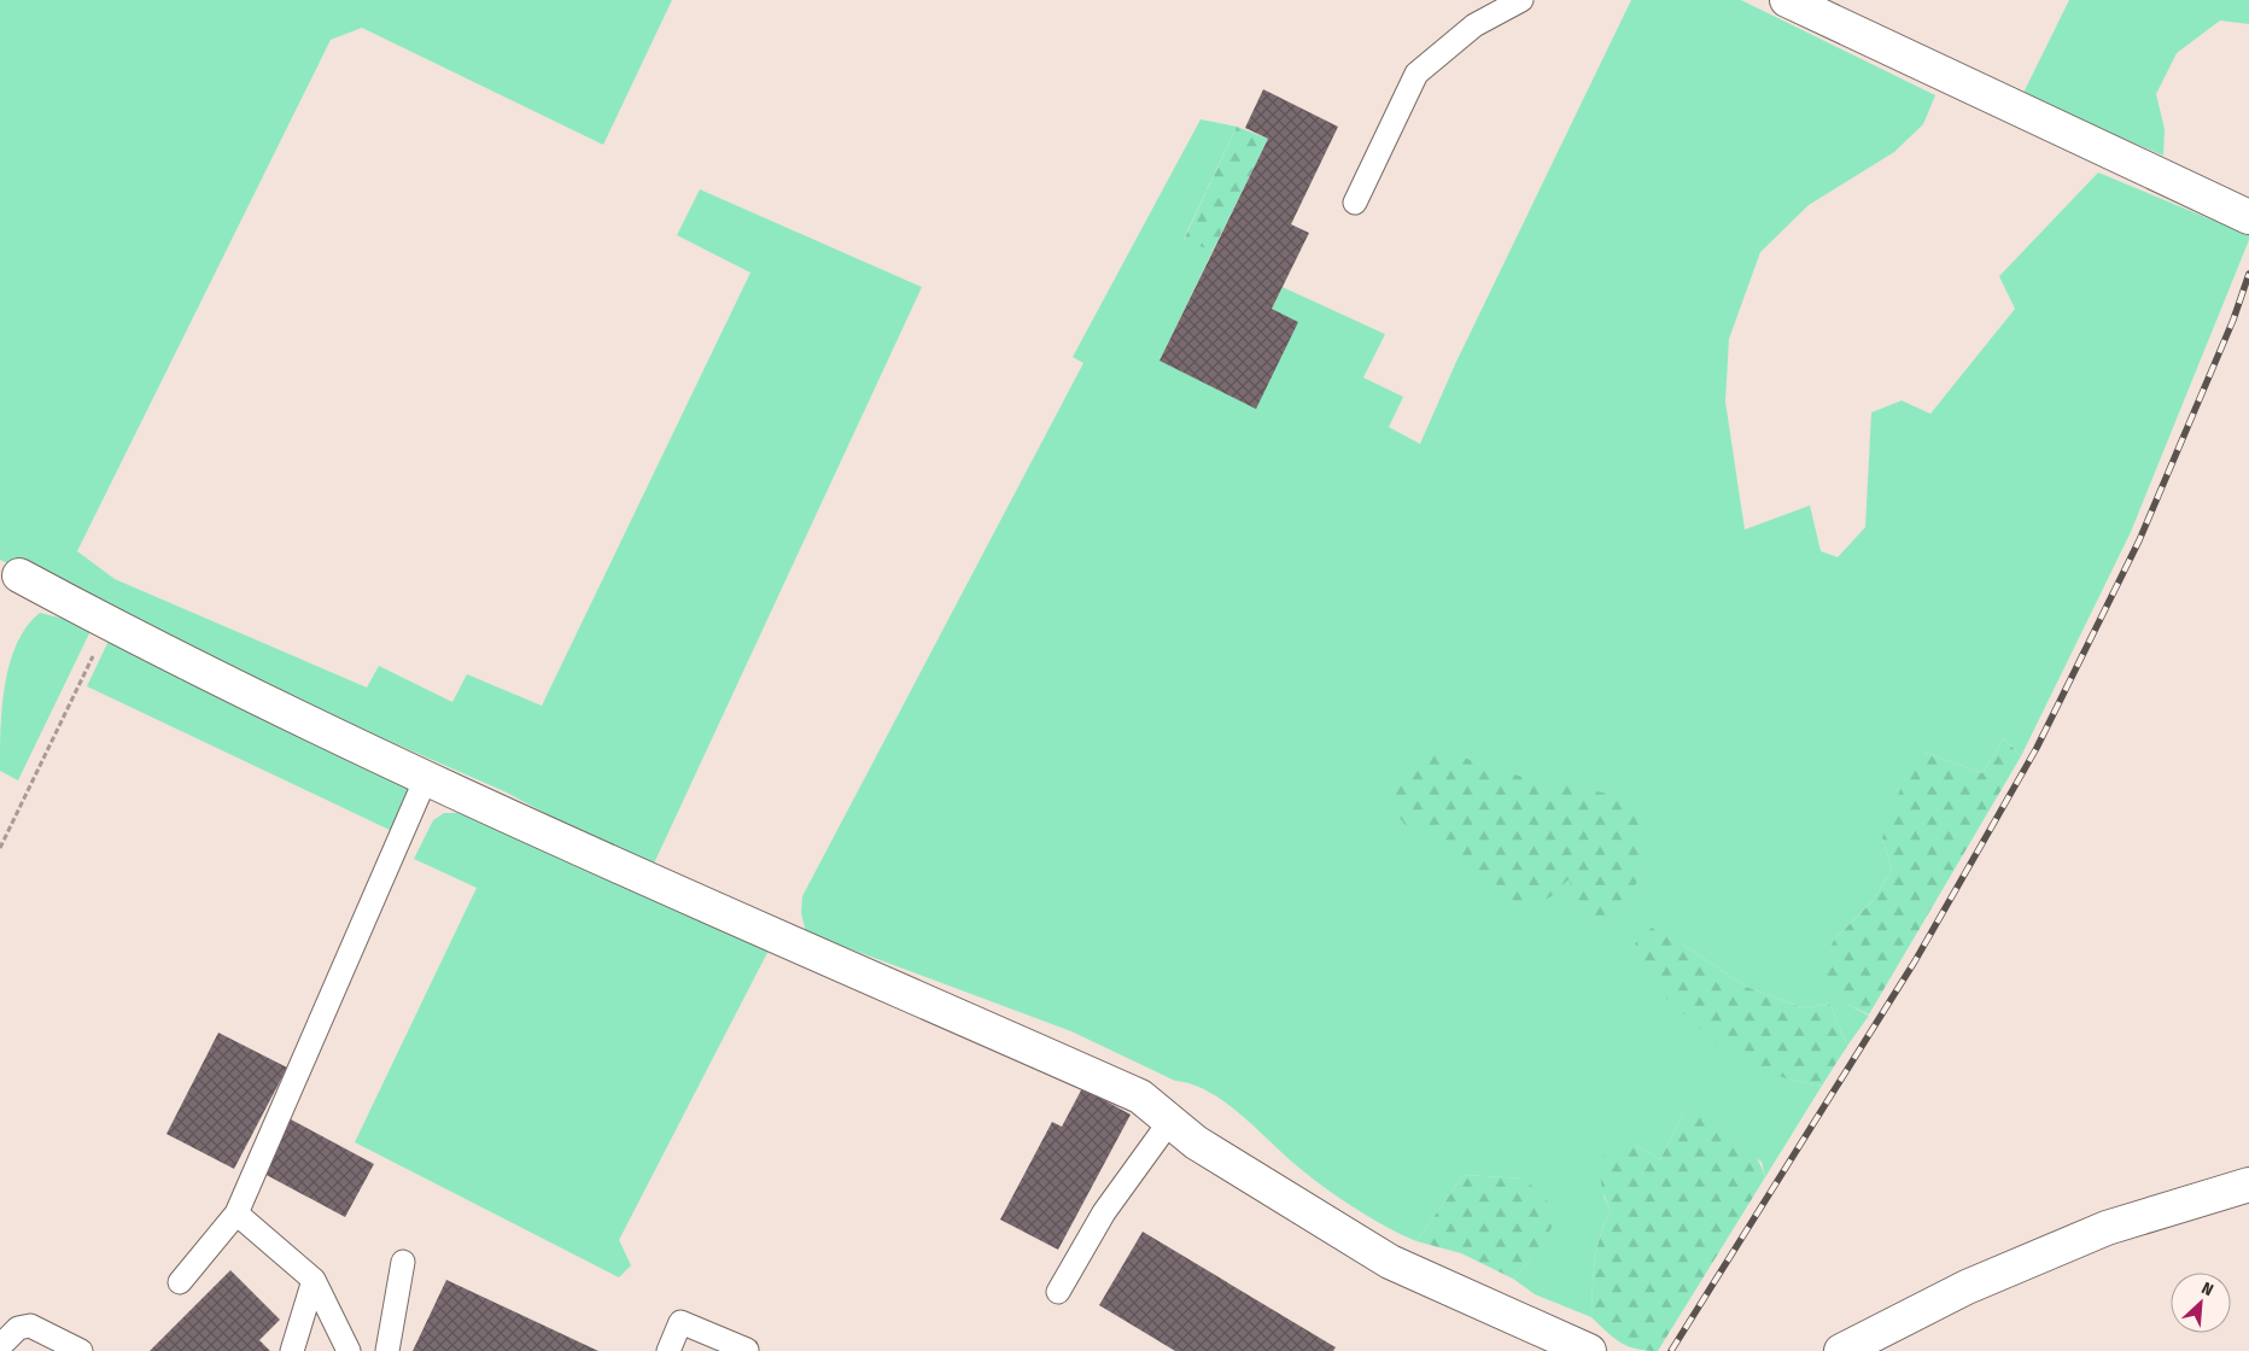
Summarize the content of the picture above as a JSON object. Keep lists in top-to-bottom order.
{
  "north": "top right"
}
